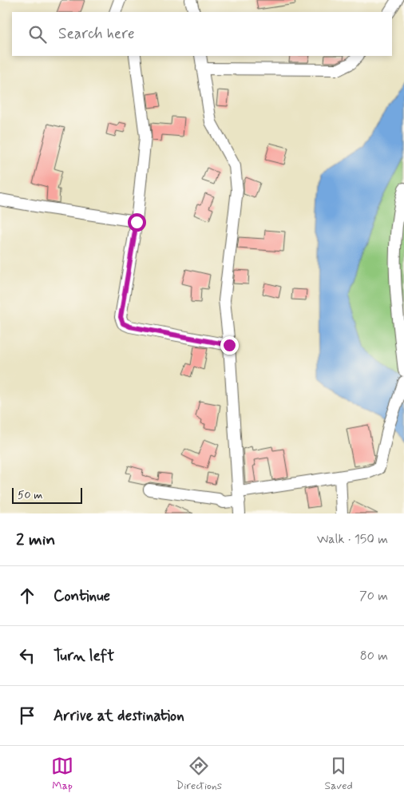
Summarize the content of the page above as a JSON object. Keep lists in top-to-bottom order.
{
  "scale_bar": "50 m",
  "page": {
    "search": "Search here",
    "scale": "50 m",
    "heading": ["2 min", "Walk · 150 m"],
    "list": [
      ["Continue", "70 m"],
      ["Turn left", "80 m"],
      "Arrive at destination"
    ],
    "nav": ["Map", "Directions", "Saved"]
  }
}
